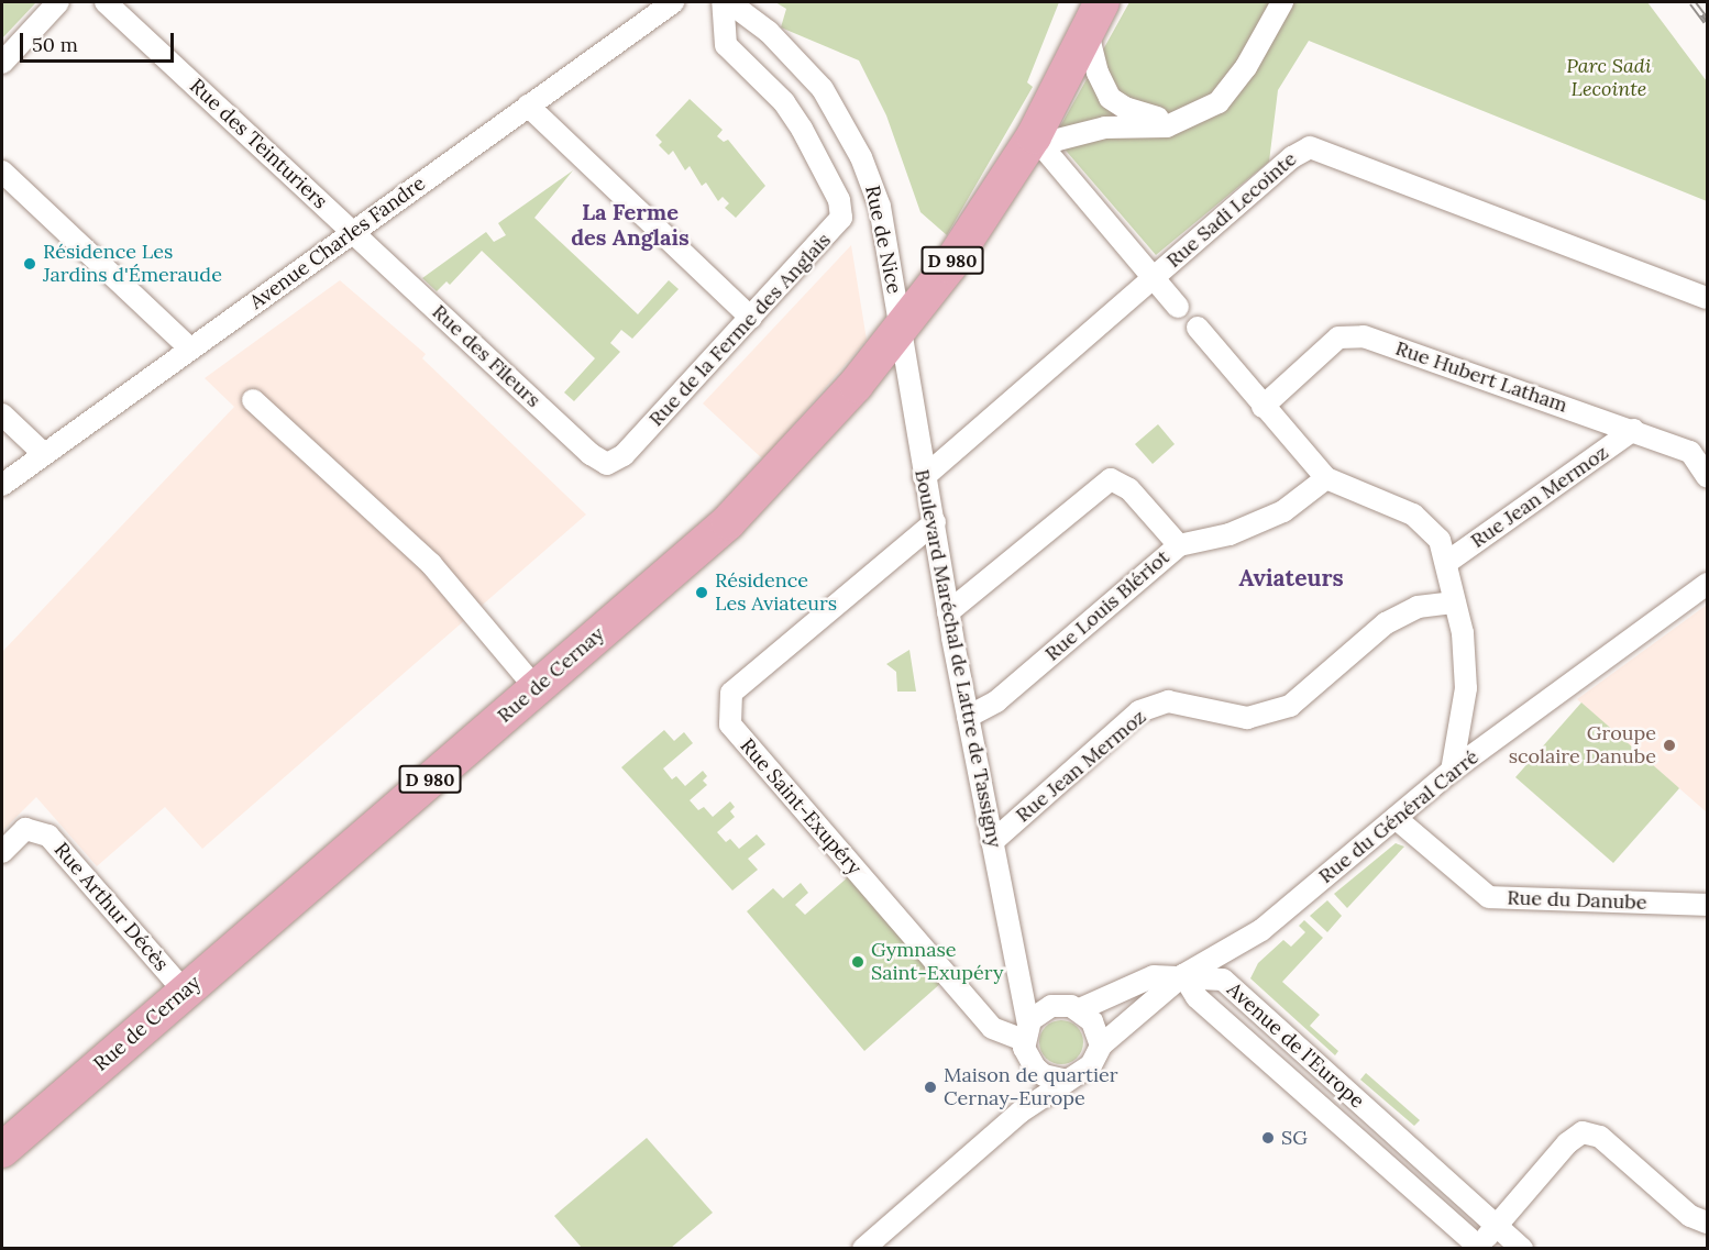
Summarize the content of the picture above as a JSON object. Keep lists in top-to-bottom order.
{
  "streets": {
    "main road": ["D 980", "Rue de Cernay"],
    "street": [
      "Rue des Teinturiers",
      "Rue Sadi Lecointe",
      "Rue de Nice",
      "Avenue Charles Fandre",
      "Rue de la Ferme des Anglais",
      "Rue des Fileurs",
      "Rue Hubert Latham",
      "Rue Jean Mermoz",
      "Rue Louis Blériot",
      "Boulevard Maréchal de Lattre de Tassigny",
      "Rue Saint-Exupéry",
      "Rue du Général Carré",
      "Rue du Danube",
      "Rue Arthur Décès",
      "Avenue de l'Europe"
    ]
  },
  "crossings": [
    ["Rue des Teinturiers", "Avenue Charles Fandre"],
    ["Rue des Teinturiers", "Rue des Fileurs"],
    ["Rue Sadi Lecointe", "Boulevard Maréchal de Lattre de Tassigny"],
    ["Rue de Nice", "Boulevard Maréchal de Lattre de Tassigny"],
    ["Rue de Nice", "Rue de Cernay"],
    ["Avenue Charles Fandre", "Rue des Fileurs"],
    ["D 980", "Rue de Cernay"],
    ["Rue de la Ferme des Anglais", "Rue des Fileurs"],
    ["Rue Hubert Latham", "Rue Jean Mermoz"],
    ["Rue Jean Mermoz", "Boulevard Maréchal de Lattre de Tassigny"],
    ["Rue Louis Blériot", "Boulevard Maréchal de Lattre de Tassigny"],
    ["Boulevard Maréchal de Lattre de Tassigny", "Rue de Cernay"],
    ["Boulevard Maréchal de Lattre de Tassigny", "Rue Saint-Exupéry"],
    ["Boulevard Maréchal de Lattre de Tassigny", "Rue du Général Carré"],
    ["Rue de Cernay", "Rue Arthur Décès"],
    ["Rue Saint-Exupéry", "Rue du Général Carré"],
    ["Rue du Général Carré", "Rue du Danube"],
    ["Rue du Général Carré", "Avenue de l'Europe"]
  ],
  "districts": ["La Ferme des Anglais", "Aviateurs"],
  "parks": ["Parc Sadi Lecointe"],
  "places": [
    "Résidence Les Jardins d'Émeraude",
    "Résidence Les Aviateurs",
    "Groupe scolaire Danube",
    "Gymnase Saint-Exupéry",
    "Maison de quartier Cernay-Europe",
    "SG"
  ],
  "scale_bar": "50 m"
}
